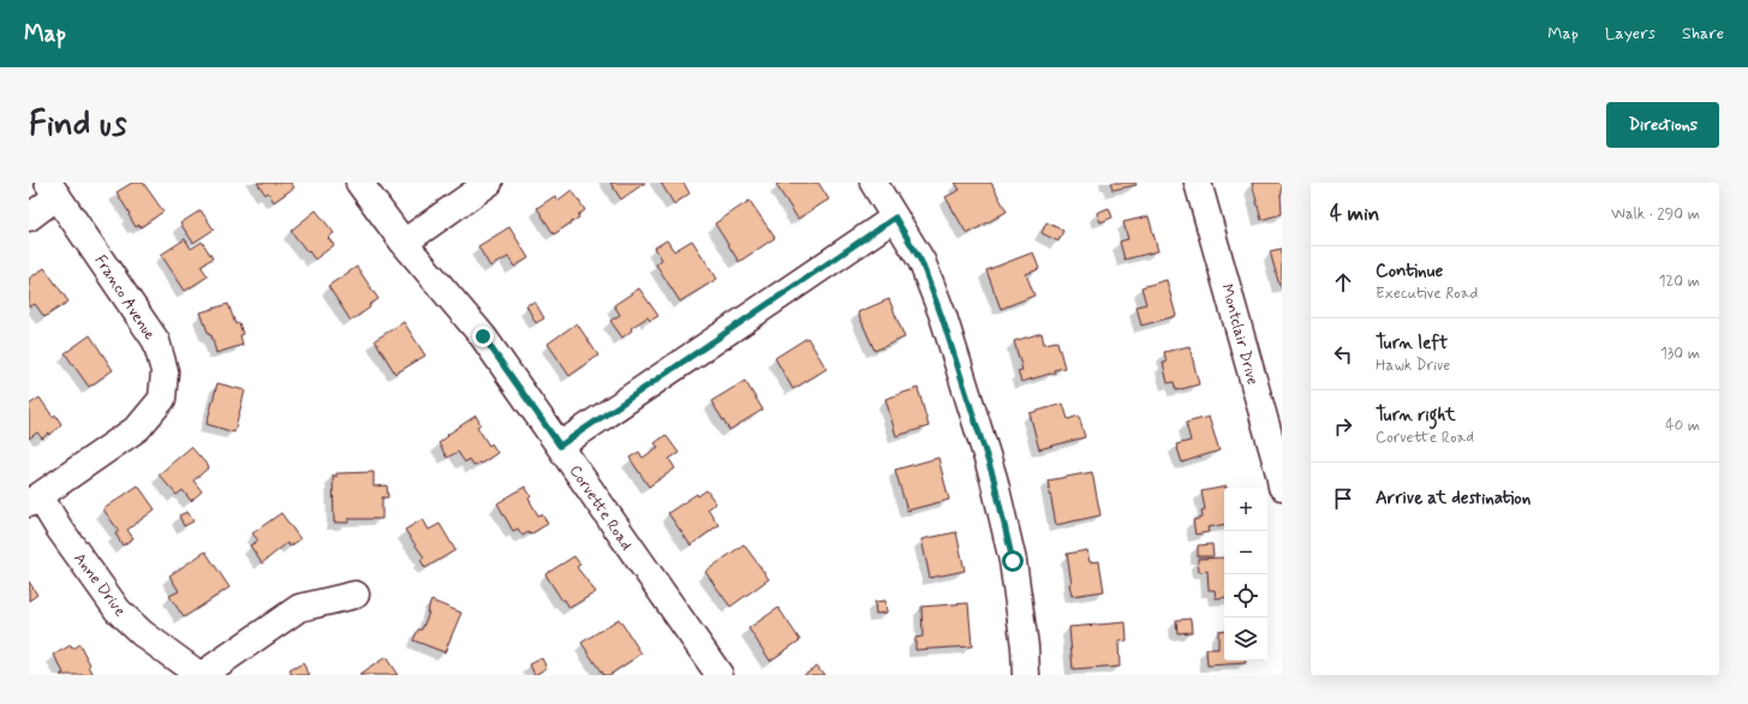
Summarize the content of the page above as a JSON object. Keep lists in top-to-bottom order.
{
  "streets": {
    "street": [
      "Franco Avenue",
      "Montclair Drive",
      "Corvette Road",
      "Anne Drive"
    ]
  },
  "crossings": [
    ["Franco Avenue", "Anne Drive"]
  ],
  "page": {
    "header": "Map",
    "nav": ["Map", "Layers", "Share"],
    "buttons": "Directions",
    "title": "Find us",
    "heading": ["4 min", "Walk · 290 m"],
    "list": [
      ["Continue", "Executive Road", "120 m"],
      ["Turn left", "Hawk Drive", "130 m"],
      ["Turn right", "Corvette Road", "40 m"],
      "Arrive at destination"
    ],
    "map_buttons": ["+", "−"]
  }
}
